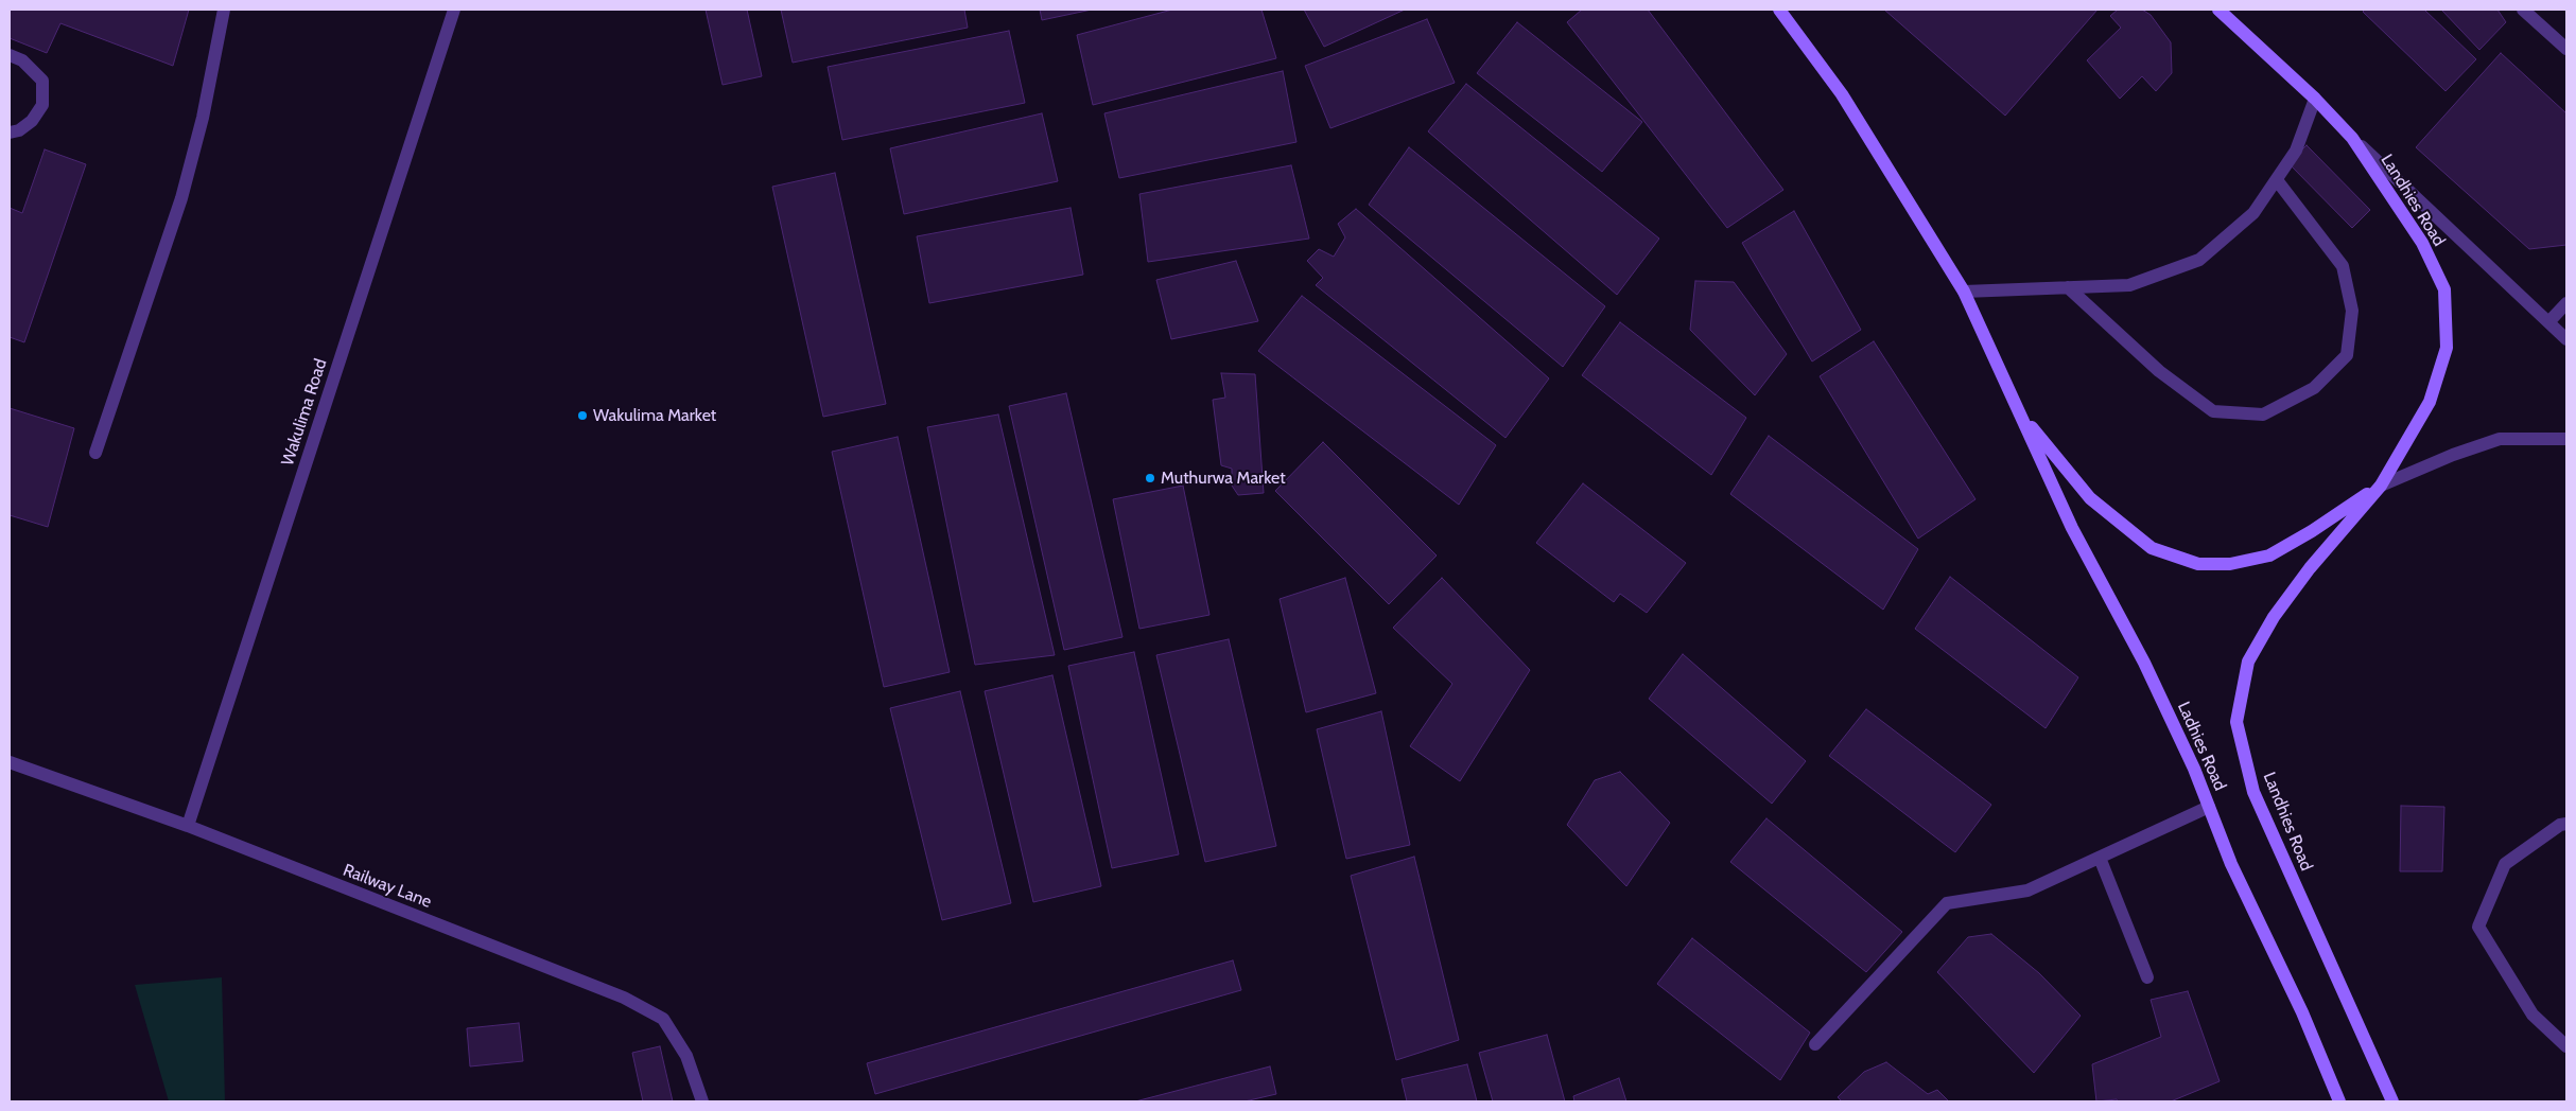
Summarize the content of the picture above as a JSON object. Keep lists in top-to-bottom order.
{
  "streets": {
    "main road": ["Landhies Road", "Ladhies Road"],
    "street": ["Wakulima Road", "Railway Lane"]
  },
  "crossings": [
    ["Landhies Road", "Ladhies Road"],
    ["Wakulima Road", "Railway Lane"]
  ],
  "places": ["Wakulima Market", "Muthurwa Market"]
}
